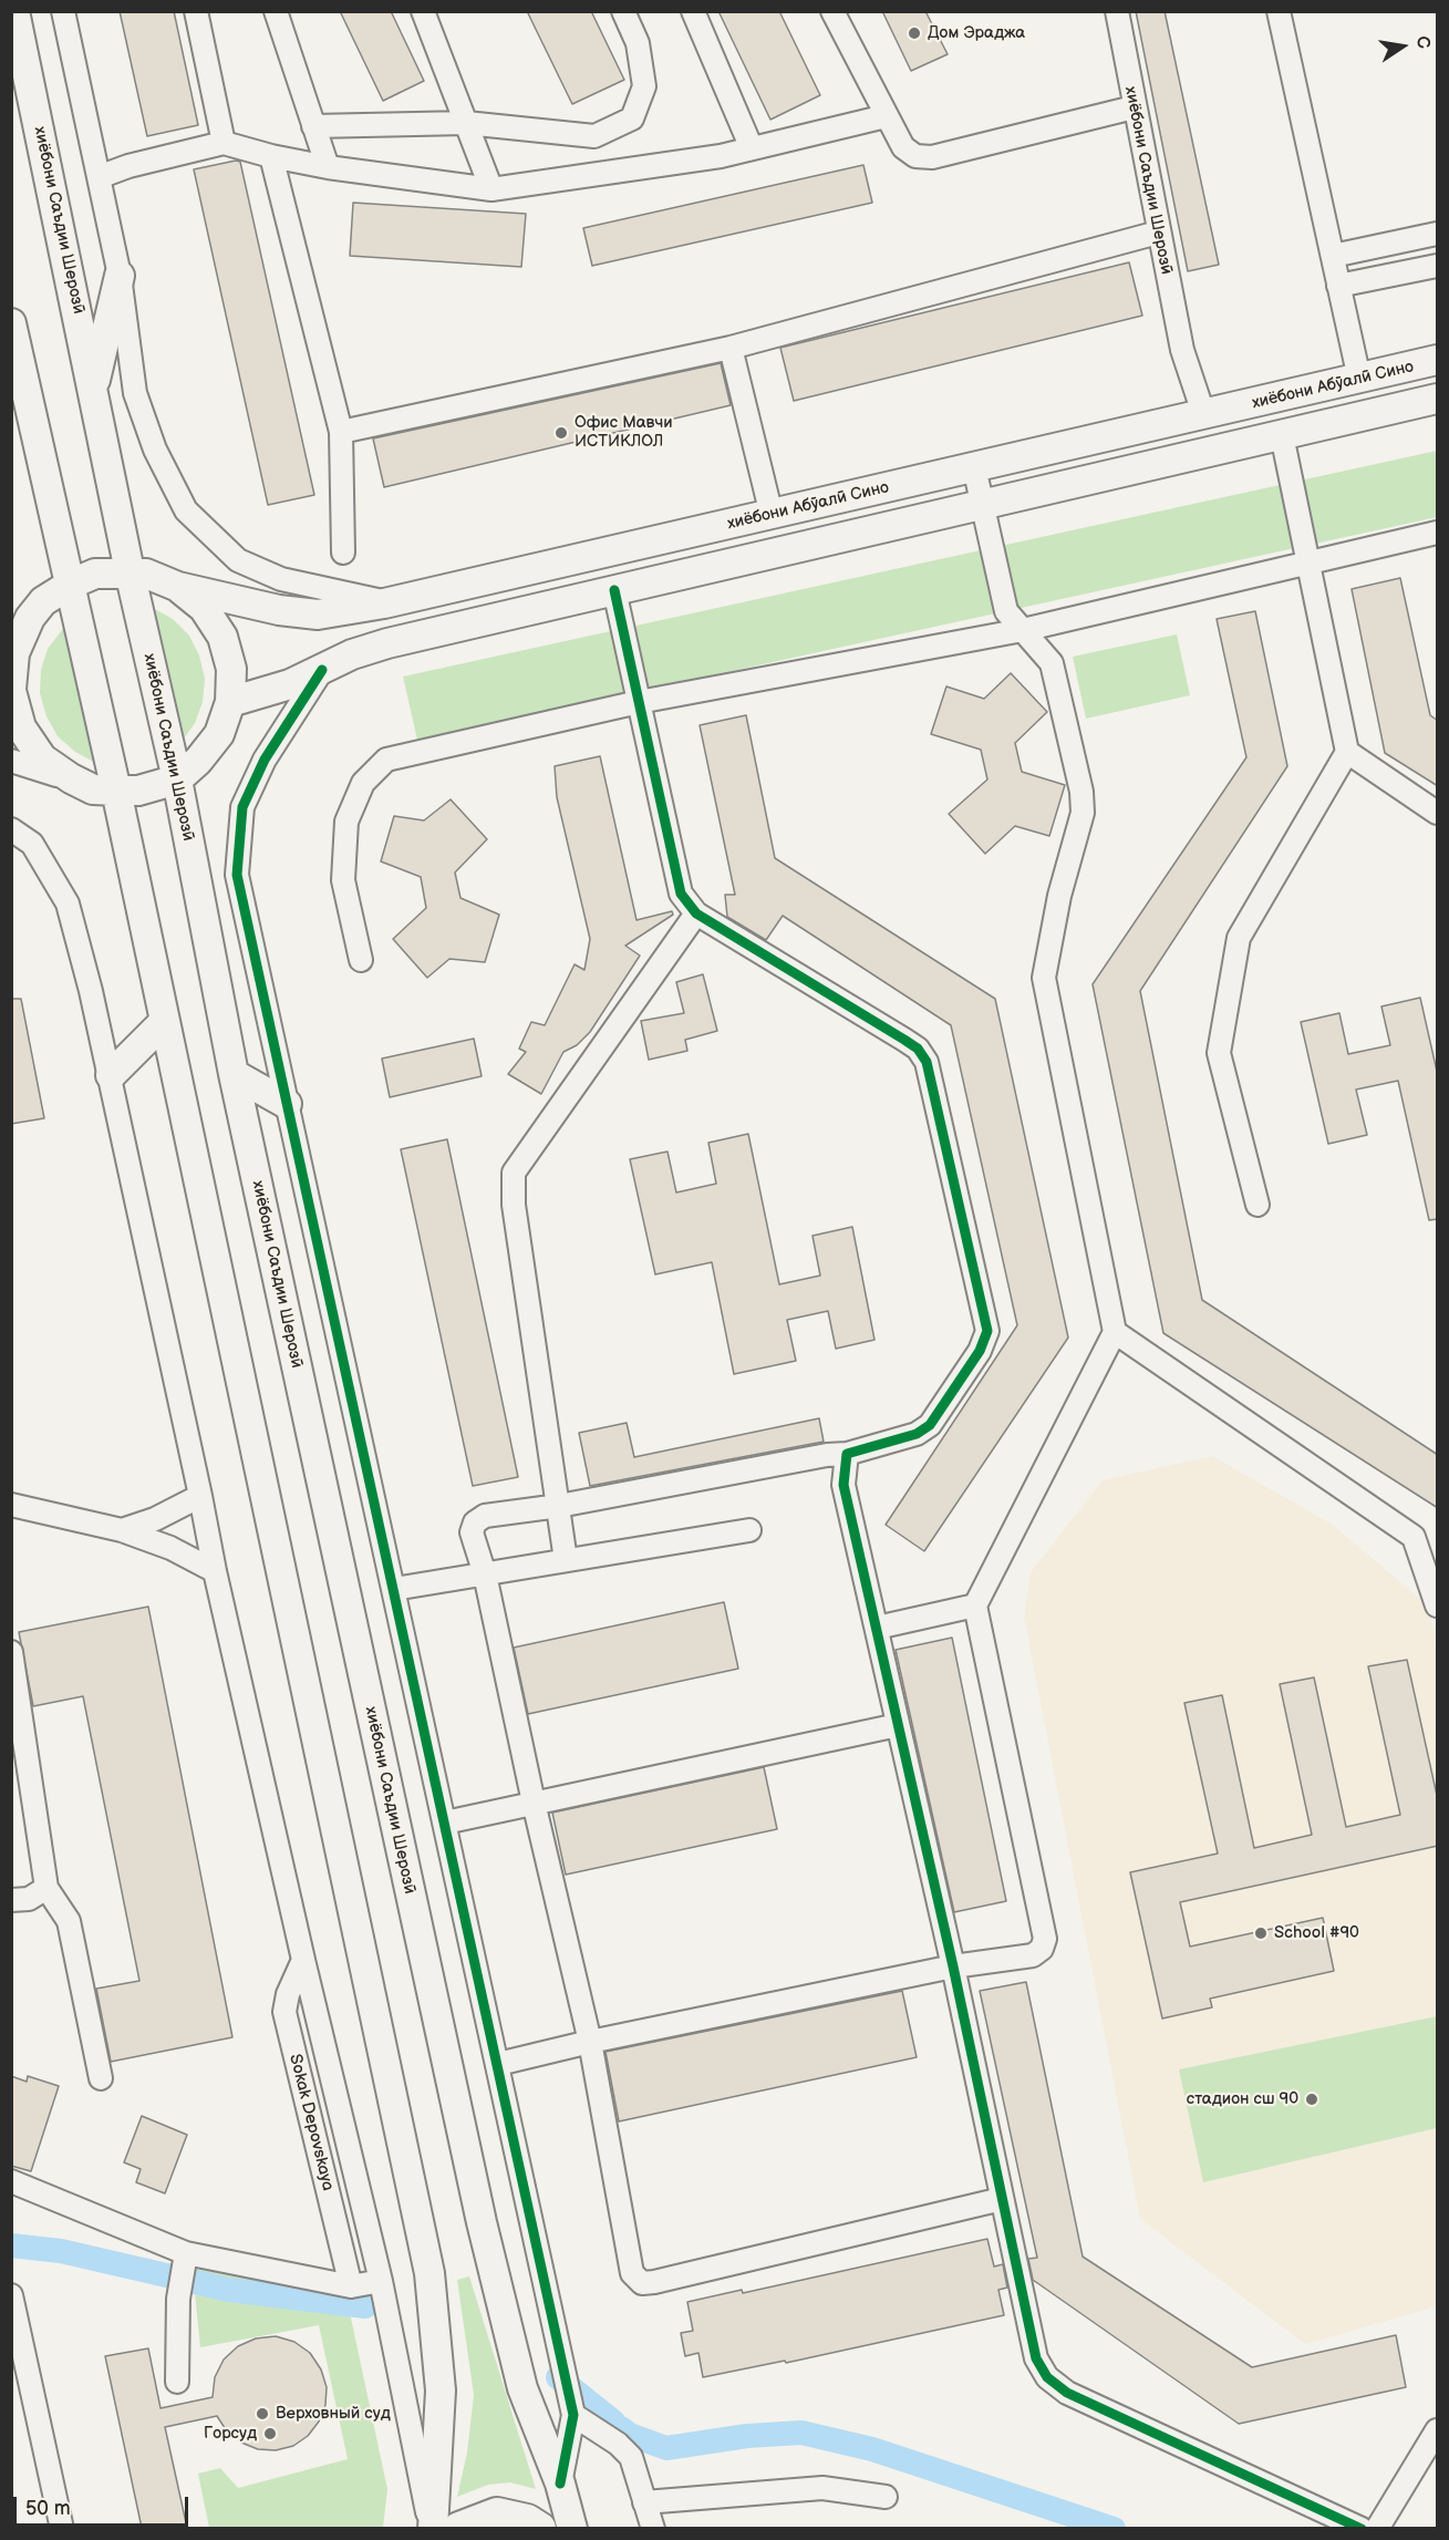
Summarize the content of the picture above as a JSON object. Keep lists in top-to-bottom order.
{
  "streets": {
    "main road": ["хиёбони Саъдии Шерозӣ", "хиёбони Абӯалӣ Сино"],
    "street": ["Sokak Depovskaya"]
  },
  "crossings": [
    ["хиёбони Саъдии Шерозӣ", "хиёбони Абӯалӣ Сино"]
  ],
  "places": [
    "Дом Эраджа",
    "Офис Мавчи ИСТИКЛОЛ",
    "School #90",
    "стадион сш 90",
    "Верховный суд",
    "Горсуд"
  ],
  "scale_bar": "50 m",
  "north": "right"
}
